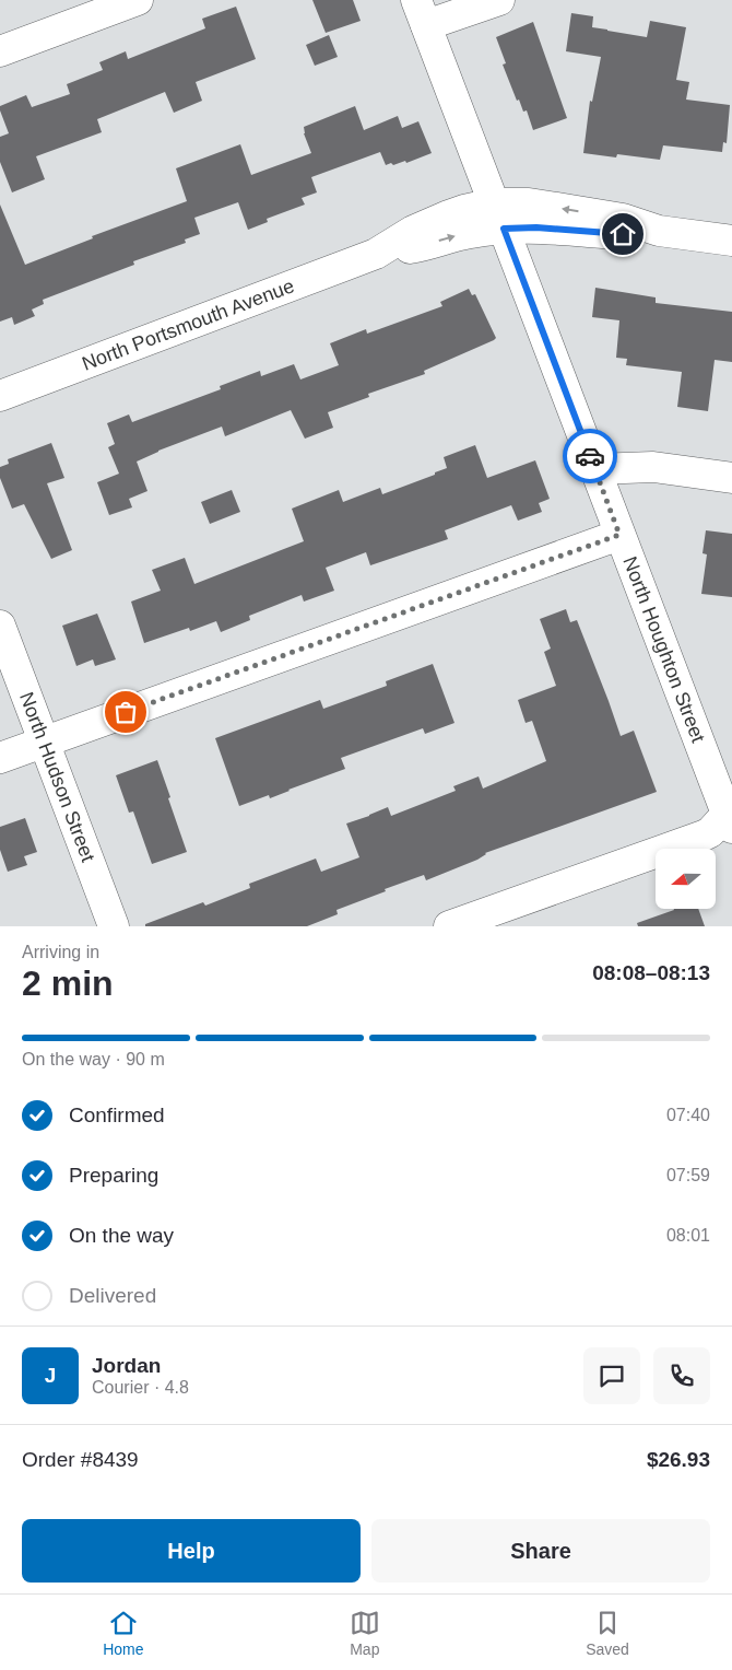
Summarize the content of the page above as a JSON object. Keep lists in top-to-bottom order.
{
  "streets": {
    "street": ["North Portsmouth Avenue", "North Houghton Street", "North Hudson Street"]
  },
  "crossings": [
    ["North Portsmouth Avenue", "North Houghton Street"]
  ],
  "north": "left",
  "page": {
    "heading": ["2 min", "Arriving in", "08:08–08:13"],
    "panel": [
      "Jordan",
      "Courier · 4.8",
      "Order #8439",
      "$26.93"
    ],
    "bar": "On the way · 90 m",
    "list": [
      ["Confirmed", "07:40"],
      ["Preparing", "07:59"],
      ["On the way", "08:01"],
      "Delivered"
    ],
    "round": "J",
    "buttons": ["Help", "Share"],
    "tabs": ["Home", "Map", "Saved"]
  }
}
